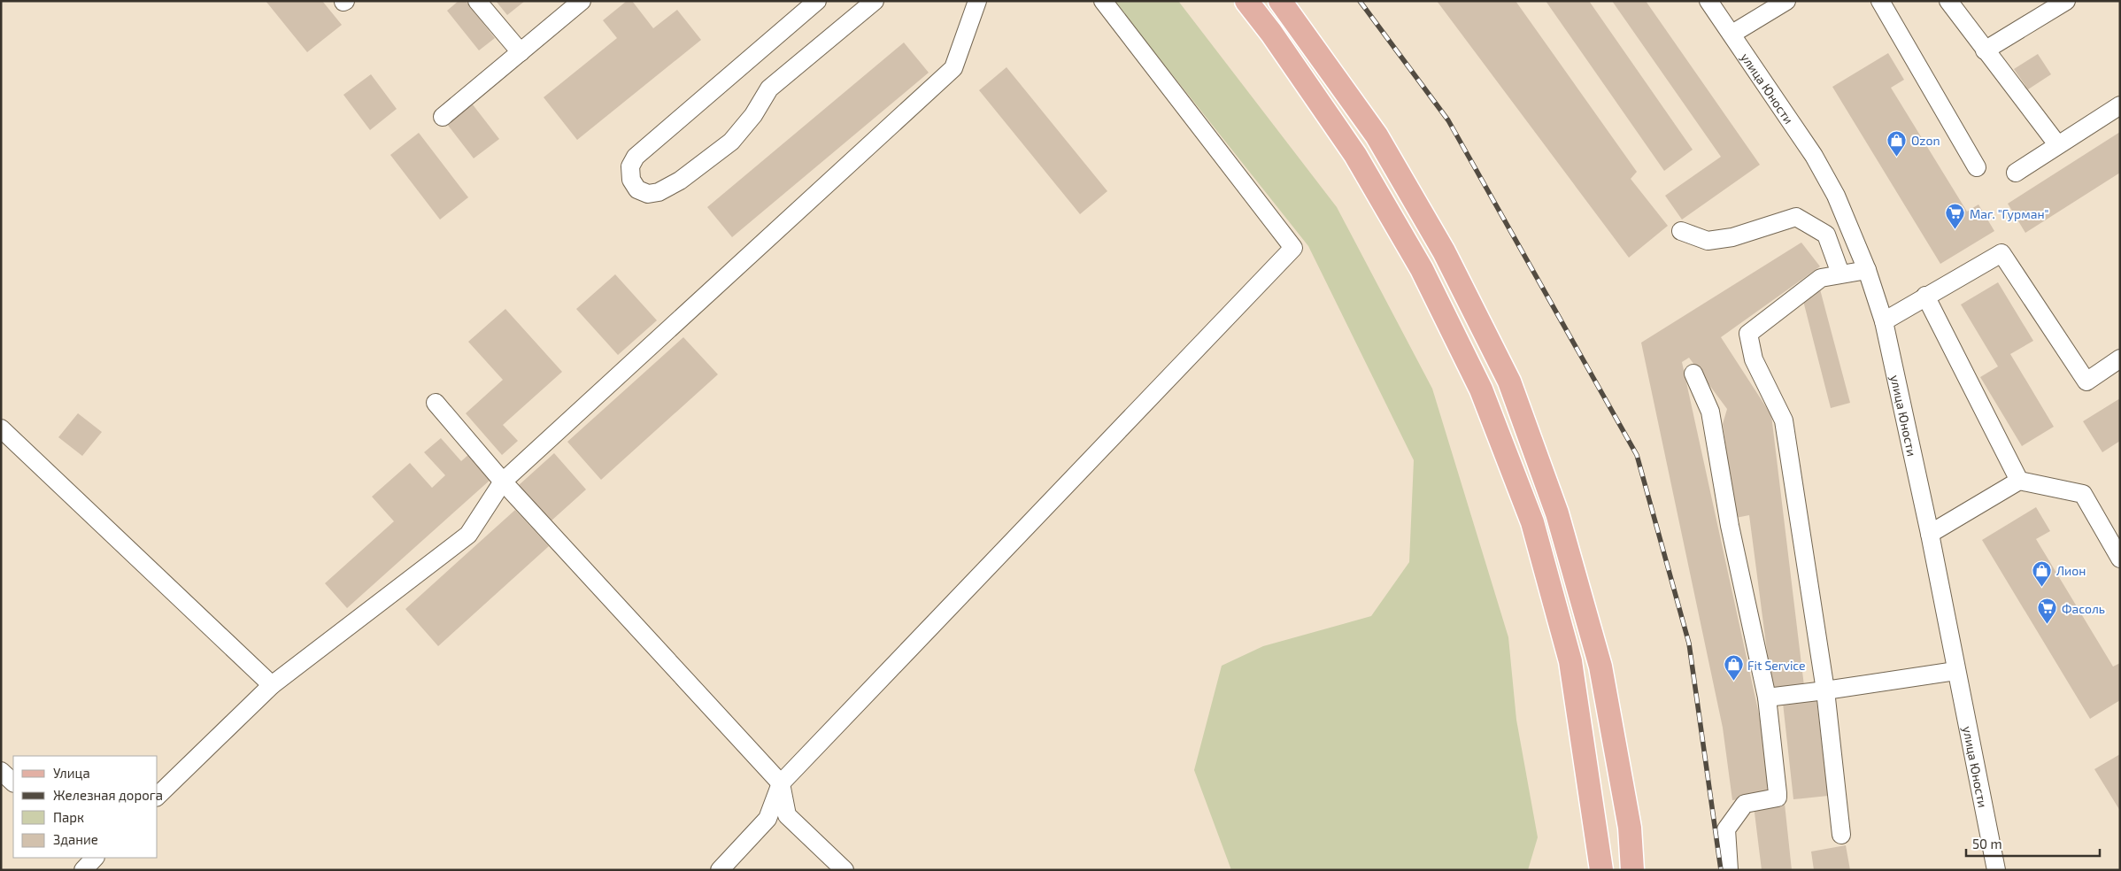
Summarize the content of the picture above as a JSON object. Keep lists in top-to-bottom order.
{
  "streets": {
    "street": ["улица Юности"]
  },
  "places": {
    "shop": ["Ozon", "Лион", "Fit Service"],
    "supermarket": ["Маг. \"Гурман\"", "Фасоль"]
  },
  "legend": [
    "Улица",
    "Железная дорога",
    "Парк",
    "Здание"
  ],
  "scale_bar": "50 m"
}
